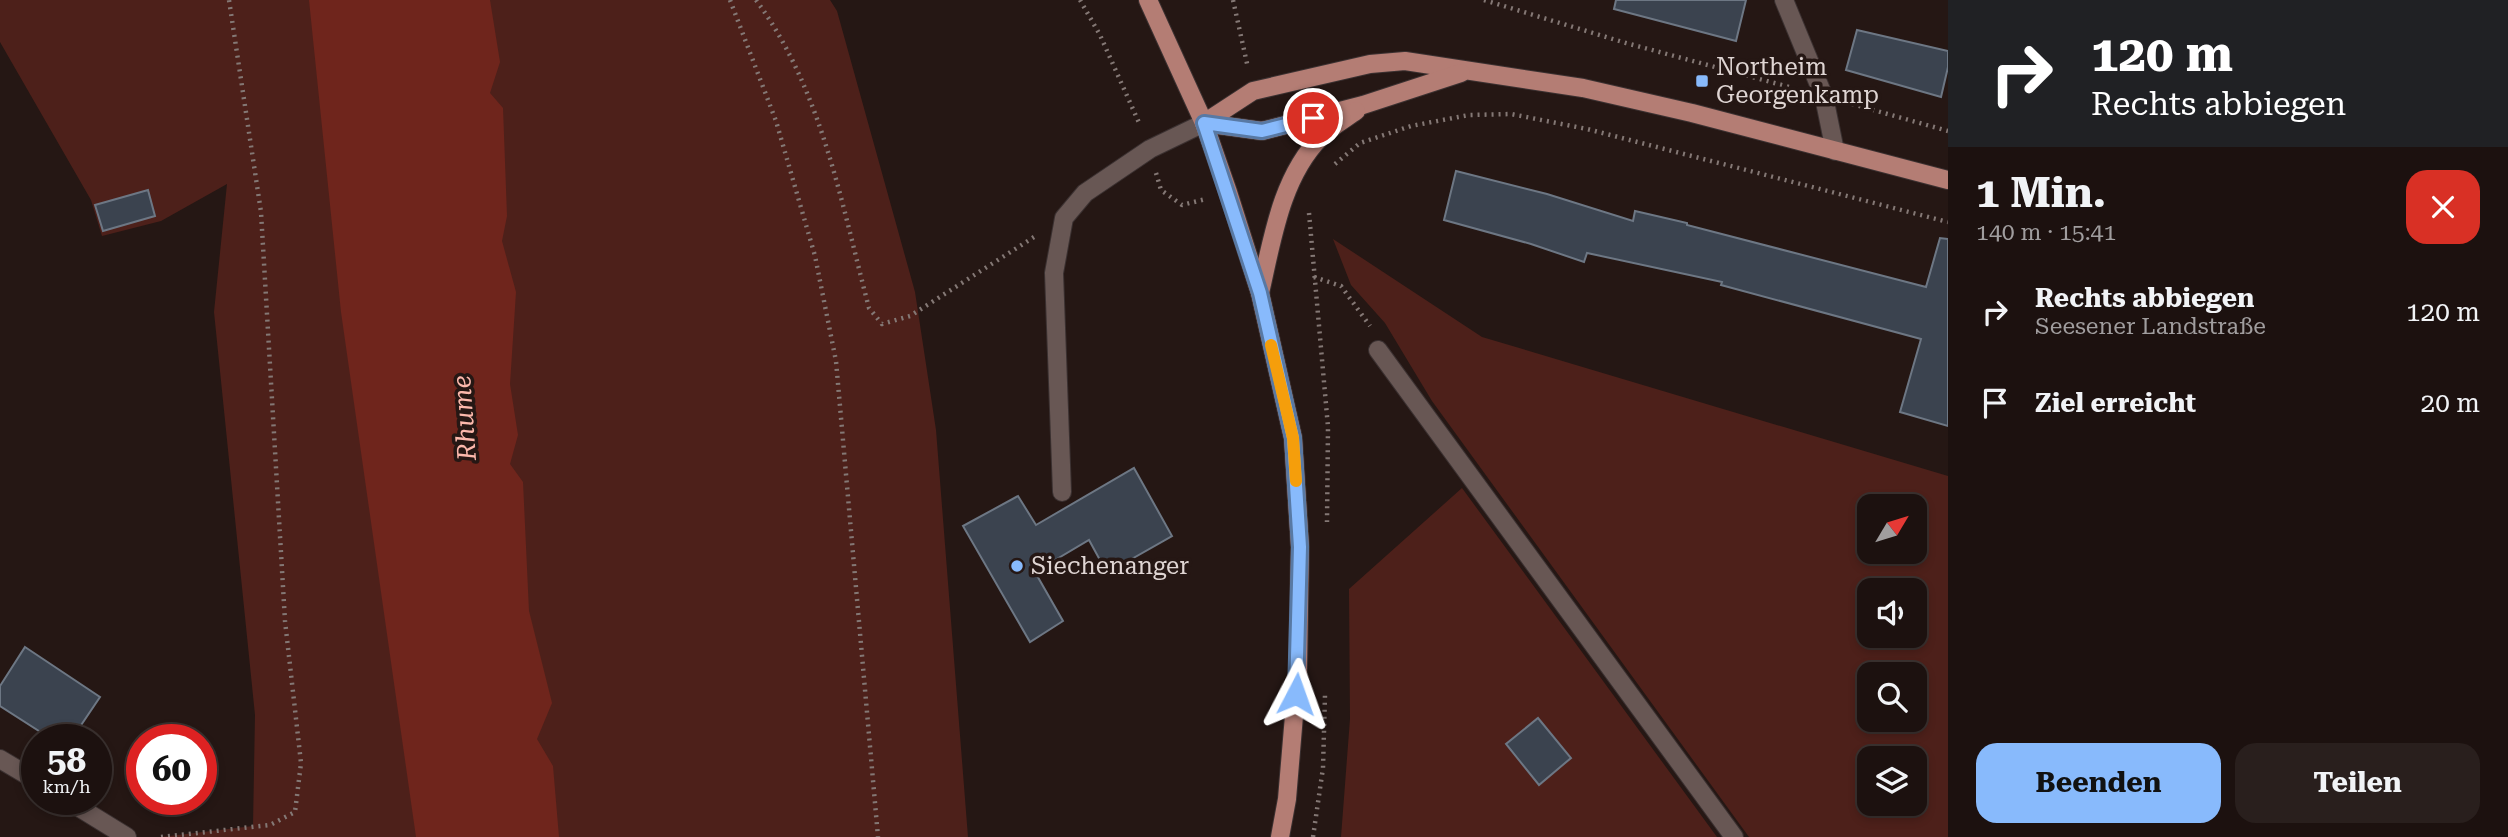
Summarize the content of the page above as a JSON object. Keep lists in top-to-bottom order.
{
  "water": ["Rhume"],
  "places": {
    "transit": ["Northeim Georgenkamp"],
    "other": ["Siechenanger"]
  },
  "north": "top right",
  "page": {
    "turn": ["120 m", "Rechts abbiegen"],
    "heading": ["1 Min.", "140 m · 15:41"],
    "list": [
      {
        "name": "Rechts abbiegen",
        "note": "Seesener Landstraße",
        "value": "120 m"
      },
      {
        "name": "Ziel erreicht",
        "value": "20 m"
      }
    ],
    "speed": "58 km/h",
    "limit": "60",
    "buttons": ["Beenden", "Teilen"]
  }
}
